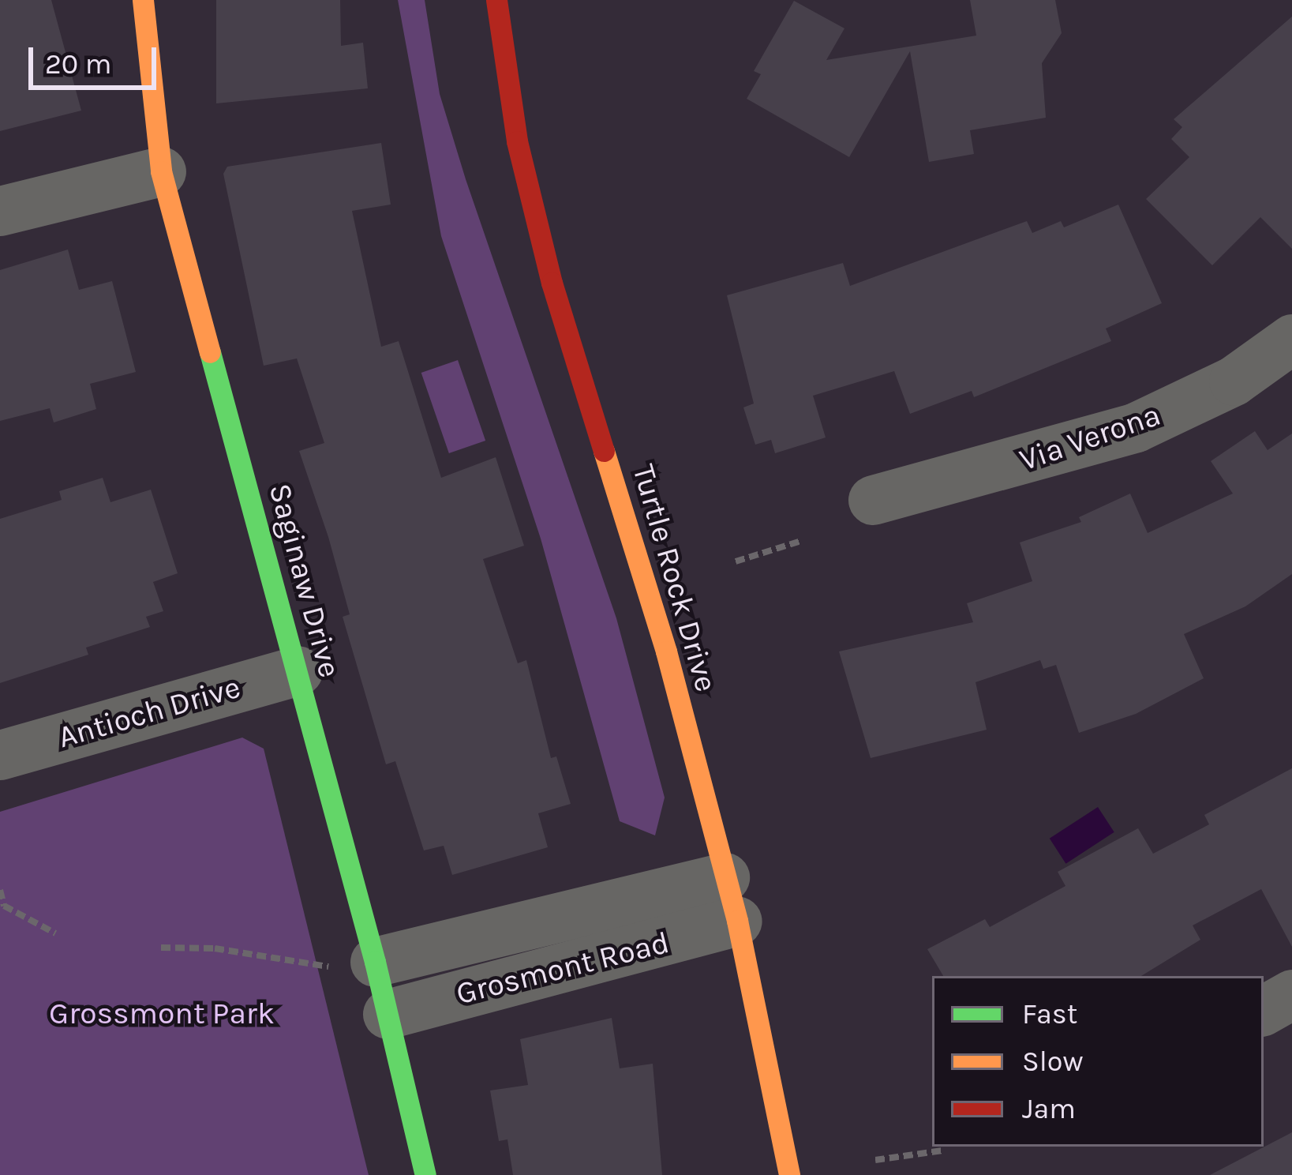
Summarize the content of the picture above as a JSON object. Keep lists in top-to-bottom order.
{
  "streets": {
    "street": [
      "Via Verona",
      "Turtle Rock Drive",
      "Saginaw Drive",
      "Antioch Drive",
      "Grosmont Road"
    ]
  },
  "crossings": [
    ["Turtle Rock Drive", "Grosmont Road"],
    ["Saginaw Drive", "Antioch Drive"],
    ["Saginaw Drive", "Grosmont Road"]
  ],
  "parks": ["Grossmont Park"],
  "legend": ["Fast", "Slow", "Jam"],
  "scale_bar": "20 m"
}
